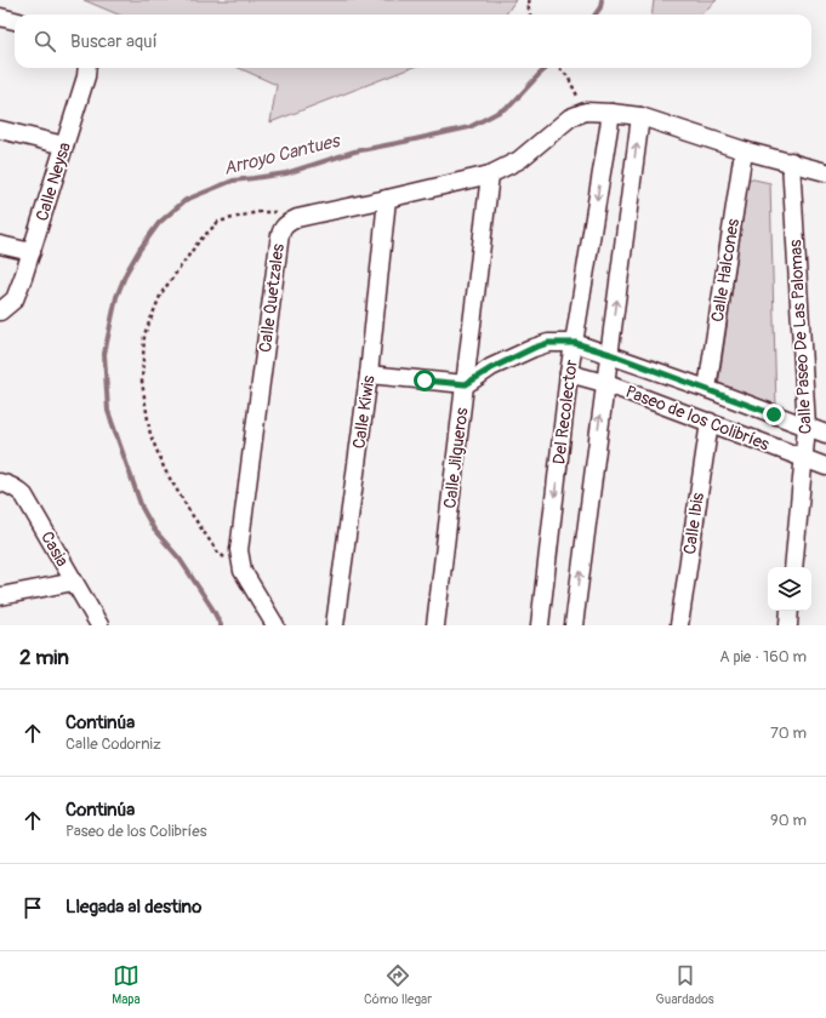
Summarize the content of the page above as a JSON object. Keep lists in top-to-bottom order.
{
  "streets": {
    "street": [
      "Calle Neysa",
      "Calle Halcones",
      "Calle Quetzales",
      "Calle Paseo De Las Palomas",
      "Calle Kiwis",
      "Del Recolector",
      "Paseo de los Colibríes",
      "Calle Jilgueros",
      "Calle Ibis",
      "Casia"
    ]
  },
  "crossings": [
    ["Calle Halcones", "Calle Quetzales"],
    ["Calle Halcones", "Paseo de los Colibríes"],
    ["Calle Quetzales", "Calle Paseo De Las Palomas"],
    ["Calle Quetzales", "Calle Kiwis"],
    ["Calle Quetzales", "Del Recolector"],
    ["Calle Quetzales", "Calle Jilgueros"],
    ["Calle Paseo De Las Palomas", "Paseo de los Colibríes"],
    ["Del Recolector", "Paseo de los Colibríes"],
    ["Paseo de los Colibríes", "Calle Jilgueros"],
    ["Paseo de los Colibríes", "Calle Ibis"]
  ],
  "water": ["Arroyo Cantues"],
  "page": {
    "search": "Buscar aquí",
    "heading": ["2 min", "A pie · 160 m"],
    "list": [
      ["Continúa", "Calle Codorniz", "70 m"],
      ["Continúa", "Paseo de los Colibríes", "90 m"],
      "Llegada al destino"
    ],
    "nav": ["Mapa", "Cómo llegar", "Guardados"]
  }
}
